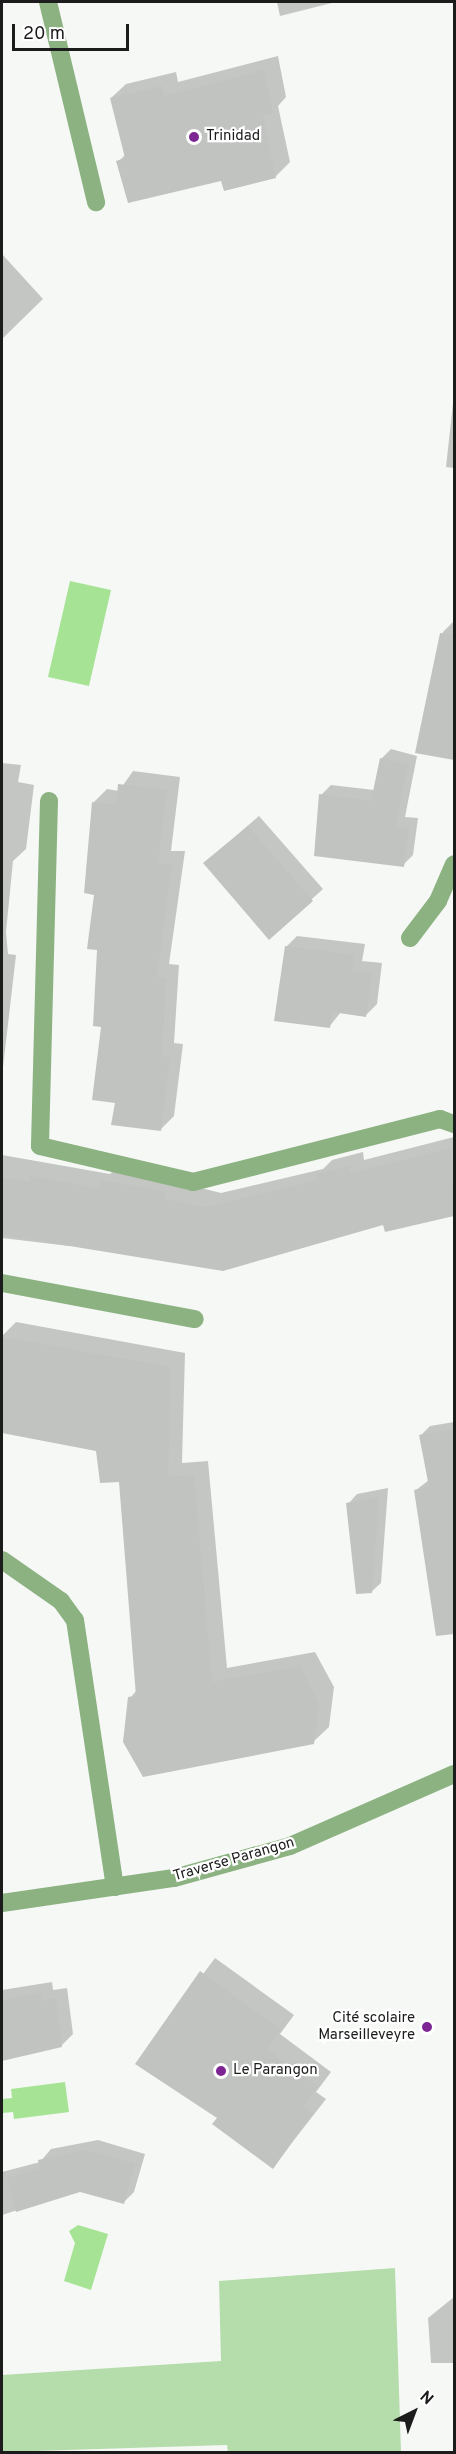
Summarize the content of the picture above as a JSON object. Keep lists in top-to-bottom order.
{
  "streets": {
    "street": ["Traverse Parangon"]
  },
  "places": ["Trinidad", "Cité scolaire Marseilleveyre", "Le Parangon"],
  "scale_bar": "20 m",
  "north": "top right"
}
